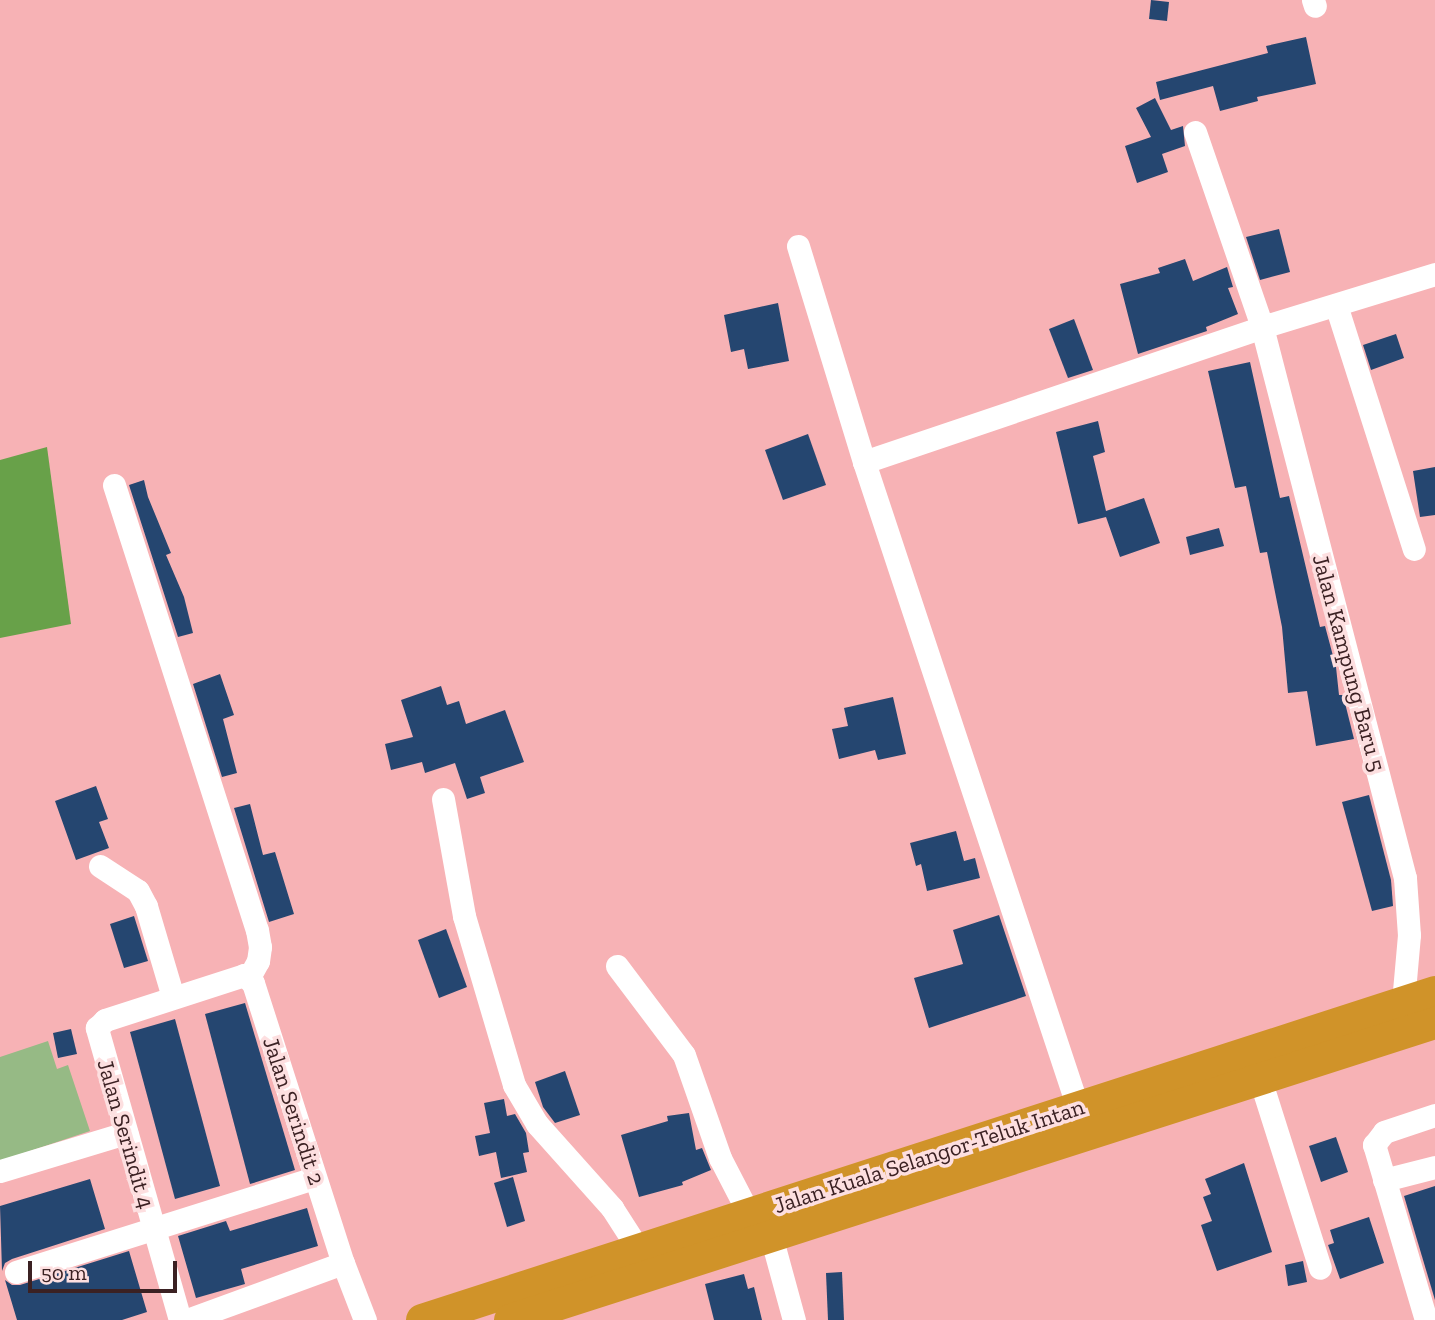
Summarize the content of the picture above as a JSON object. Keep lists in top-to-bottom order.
{
  "streets": {
    "highway": ["Jalan Kuala Selangor-Teluk Intan"],
    "street": ["Jalan Kampung Baru 5", "Jalan Serindit 2", "Jalan Serindit 4"]
  },
  "crossings": [
    ["Jalan Kampung Baru 5", "Jalan Kuala Selangor-Teluk Intan"]
  ],
  "scale_bar": "50 m"
}
